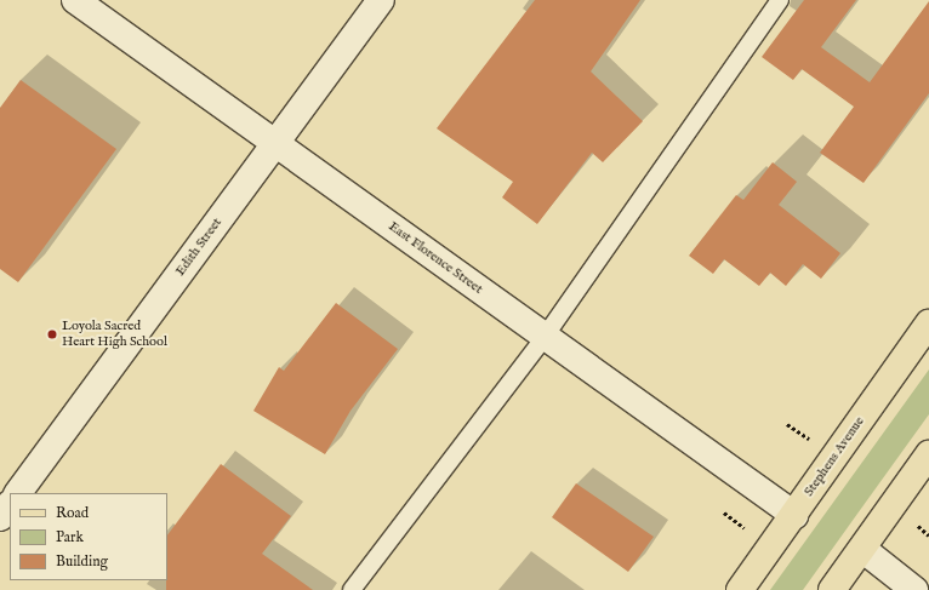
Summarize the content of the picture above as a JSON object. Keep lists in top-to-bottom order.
{
  "streets": {
    "main road": ["Stephens Avenue"],
    "street": ["Edith Street", "East Florence Street"]
  },
  "crossings": [
    ["Edith Street", "East Florence Street"],
    ["East Florence Street", "Stephens Avenue"]
  ],
  "places": ["Loyola Sacred Heart High School"],
  "legend": ["Road", "Park", "Building"]
}
